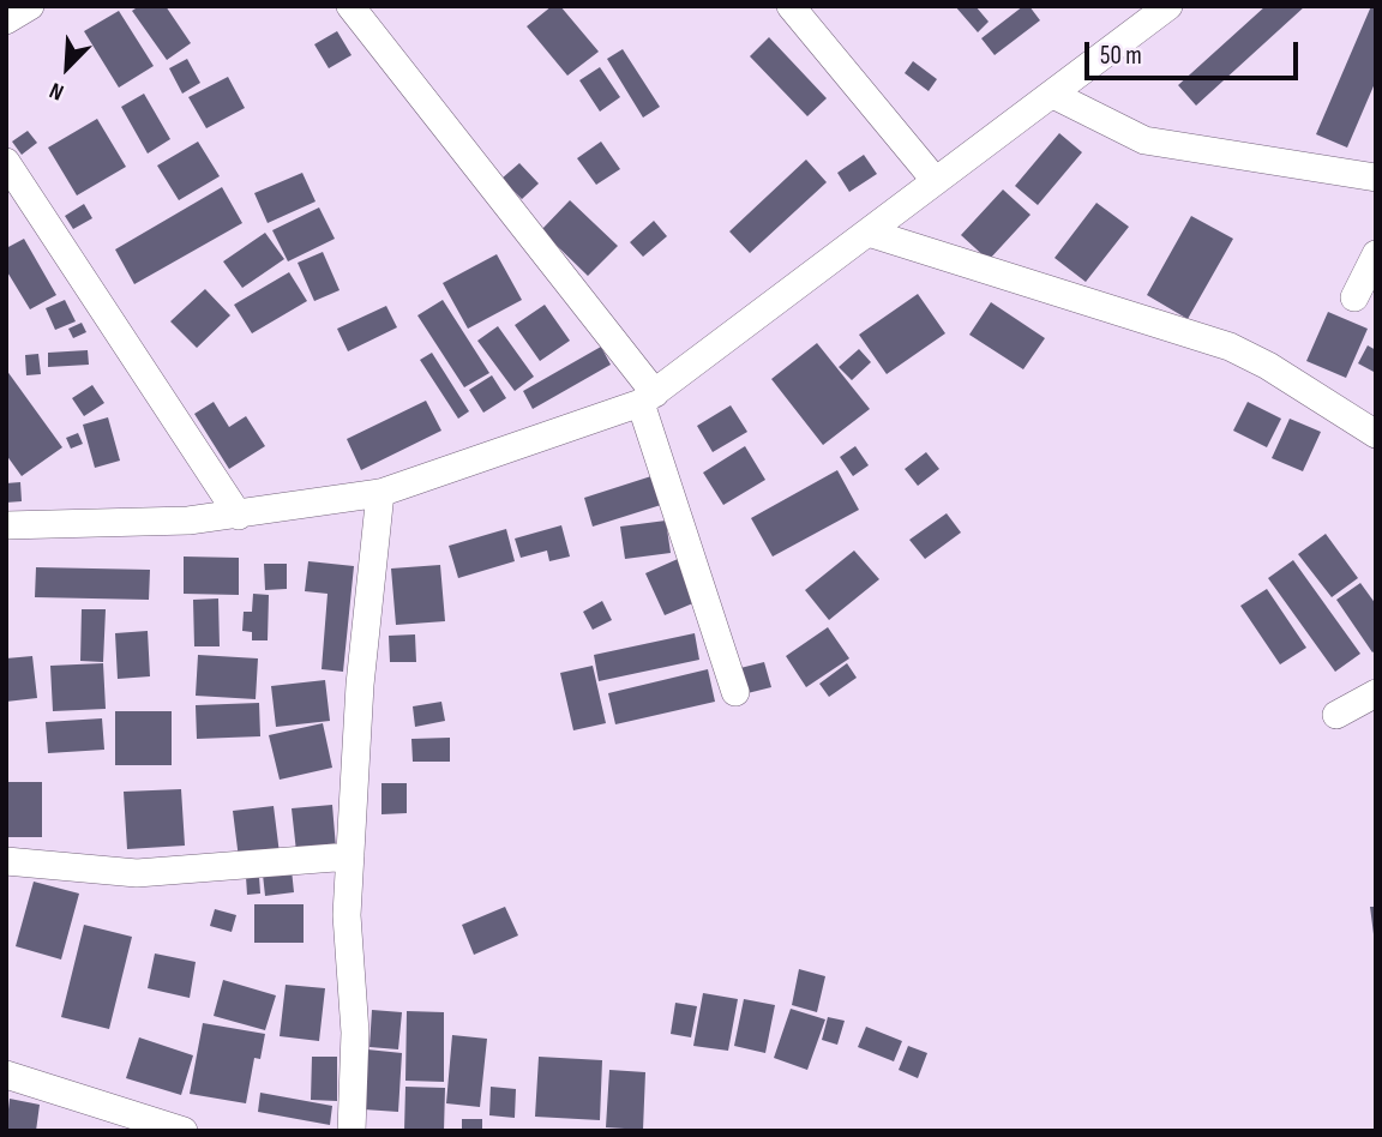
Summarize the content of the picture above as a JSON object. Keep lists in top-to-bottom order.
{
  "scale_bar": "50 m",
  "north": "bottom left"
}
